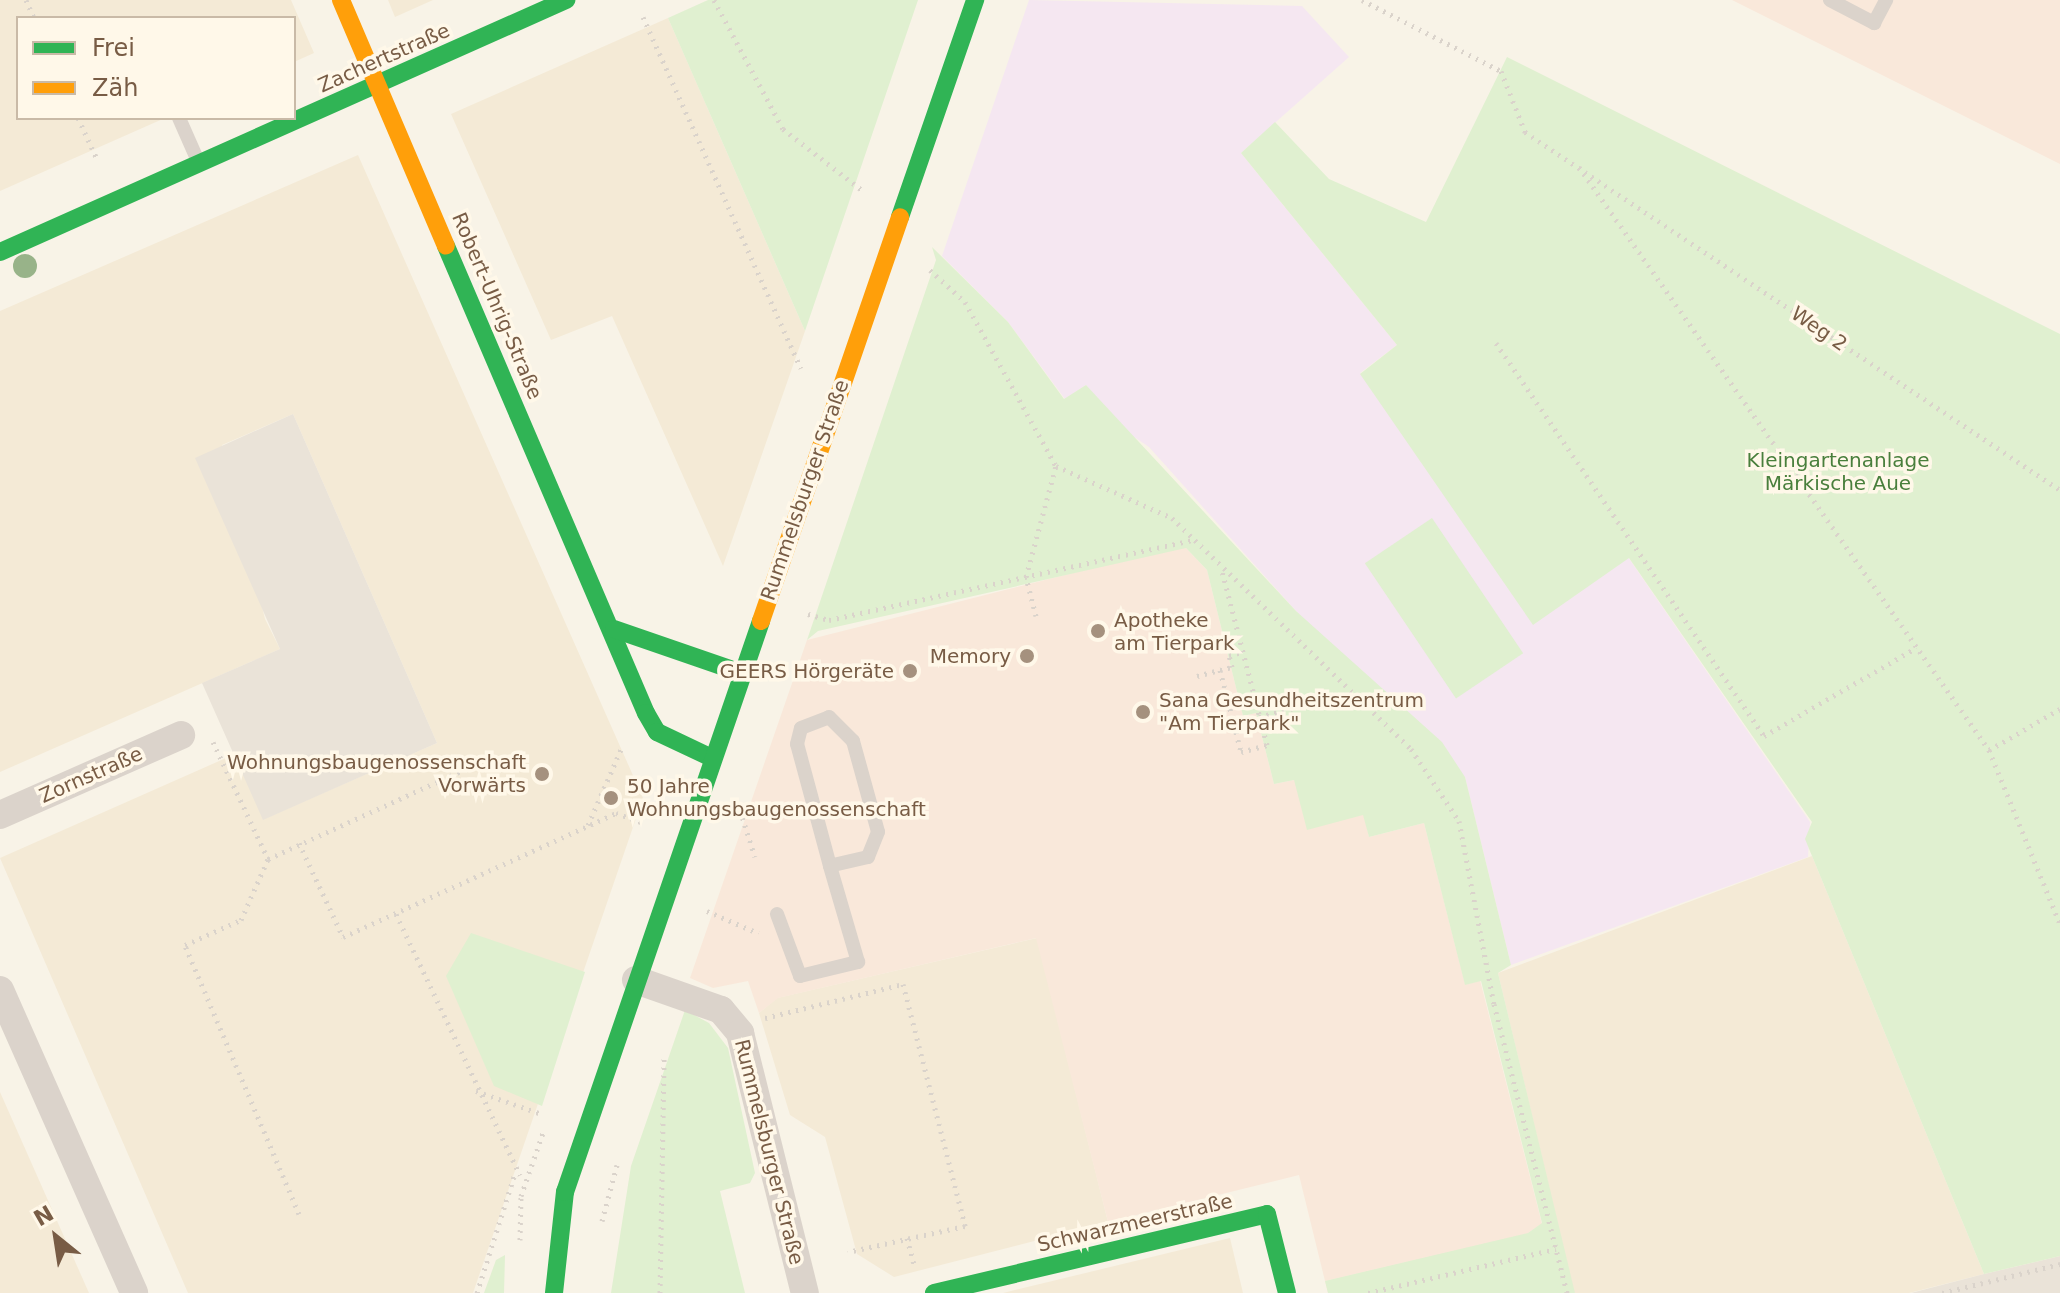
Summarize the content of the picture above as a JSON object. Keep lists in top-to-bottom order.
{
  "streets": {
    "street": [
      "Zachertstraße",
      "Robert-Uhrig-Straße",
      "Rummelsburger Straße",
      "Zornstraße",
      "Schwarzmeerstraße"
    ],
    "path": ["Weg 2"]
  },
  "crossings": [
    ["Zachertstraße", "Robert-Uhrig-Straße"],
    ["Robert-Uhrig-Straße", "Rummelsburger Straße"]
  ],
  "parks": ["Kleingartenanlage Märkische Aue"],
  "places": [
    "Apotheke am Tierpark",
    "Memory",
    "GEERS Hörgeräte",
    "Sana Gesundheitszentrum \"Am Tierpark\"",
    "Wohnungsbaugenossenschaft Vorwärts",
    "50 Jahre Wohnungsbaugenossenschaft"
  ],
  "legend": ["Frei", "Zäh"],
  "north": "top left"
}
